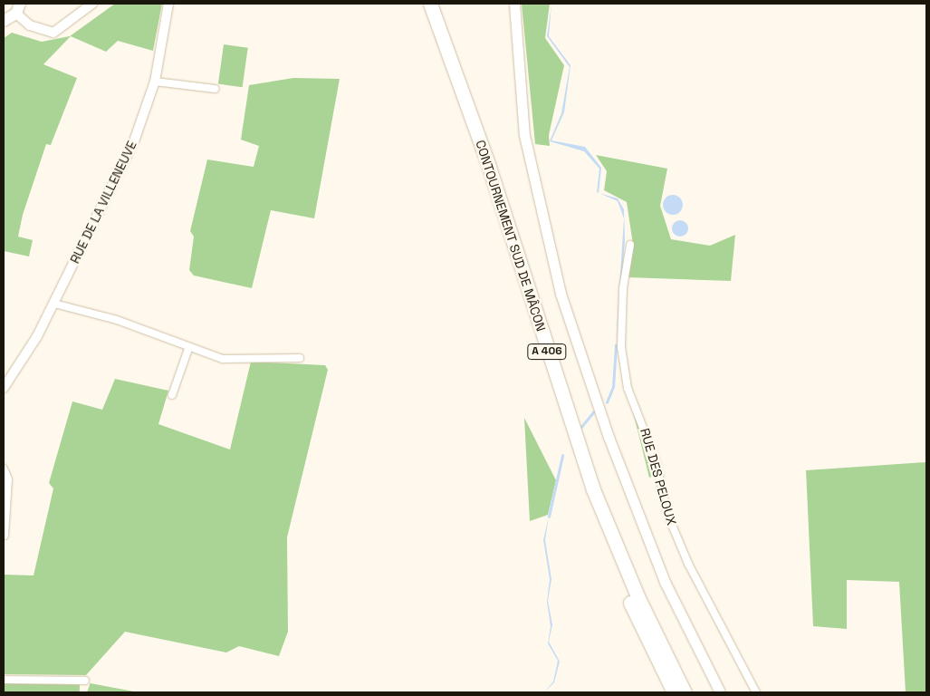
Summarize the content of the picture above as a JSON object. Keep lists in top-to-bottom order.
{
  "streets": {
    "highway": ["CONTOURNEMENT SUD DE MÂCON", "A 406"],
    "street": ["RUE DE LA VILLENEUVE", "RUE DES PELOUX"]
  }
}
